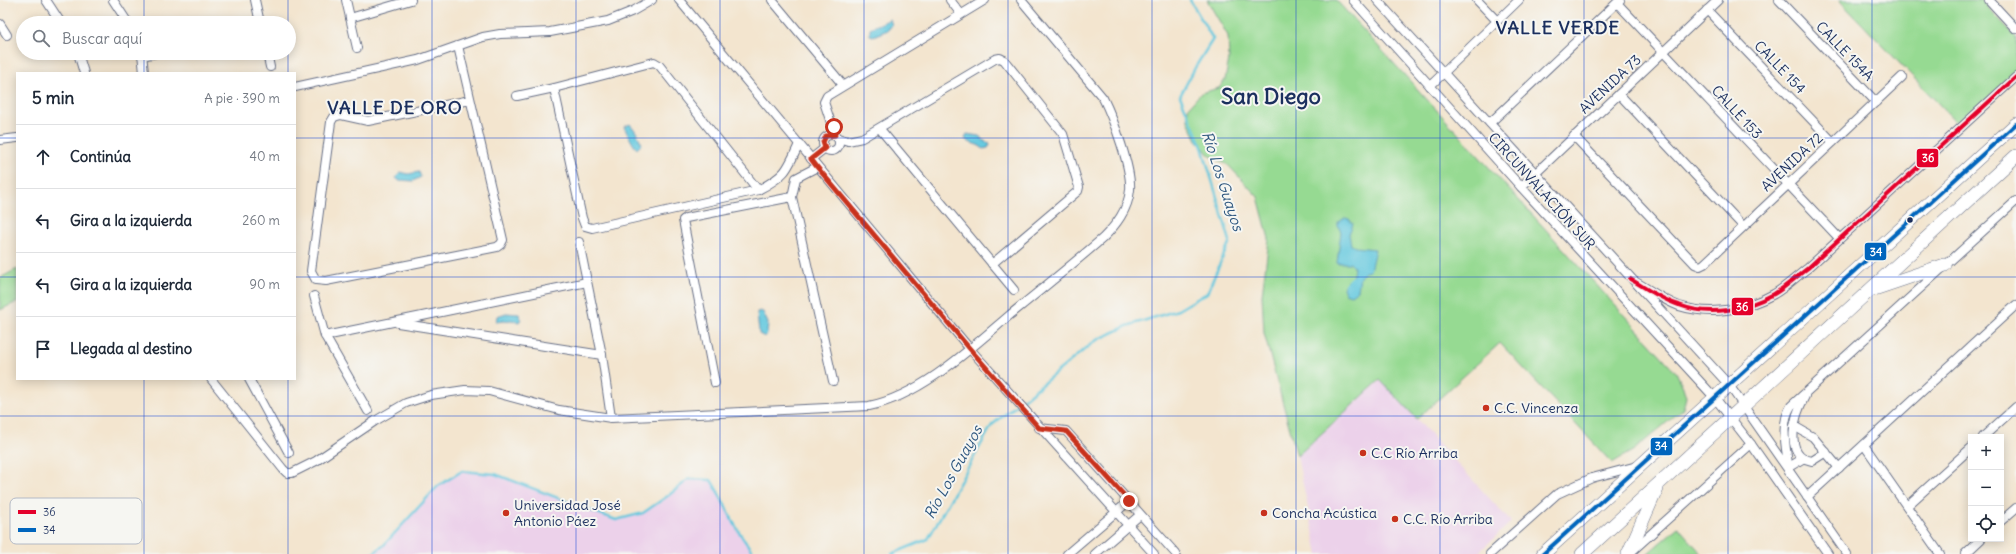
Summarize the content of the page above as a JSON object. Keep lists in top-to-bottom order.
{
  "streets": {
    "street": [
      "CALLE 154A",
      "CALLE 154",
      "AVENIDA 73",
      "CALLE 153",
      "AVENIDA 72",
      "CIRCUNVALACIÓN SUR"
    ]
  },
  "crossings": [
    ["CALLE 154A", "AVENIDA 72"],
    ["CALLE 154", "AVENIDA 73"],
    ["CALLE 154", "AVENIDA 72"],
    ["AVENIDA 73", "CALLE 153"],
    ["AVENIDA 73", "AVENIDA 72"],
    ["AVENIDA 73", "CIRCUNVALACIÓN SUR"],
    ["CALLE 153", "AVENIDA 72"]
  ],
  "districts": ["VALLE VERDE", "San Diego", "VALLE DE ORO"],
  "water": ["Río Los Guayos"],
  "places": [
    "C.C. Vincenza",
    "C.C Río Arriba",
    "Universidad José Antonio Páez",
    "Concha Acústica",
    "C.C. Río Arriba"
  ],
  "lines": ["transit line 36", "transit line 34"],
  "legend": ["36", "34"],
  "page": {
    "search": "Buscar aquí",
    "heading": ["5 min", "A pie · 390 m"],
    "list": [
      ["Continúa", "40 m"],
      ["Gira a la izquierda", "260 m"],
      ["Gira a la izquierda", "90 m"],
      "Llegada al destino"
    ],
    "map_buttons": ["+", "−"]
  }
}
